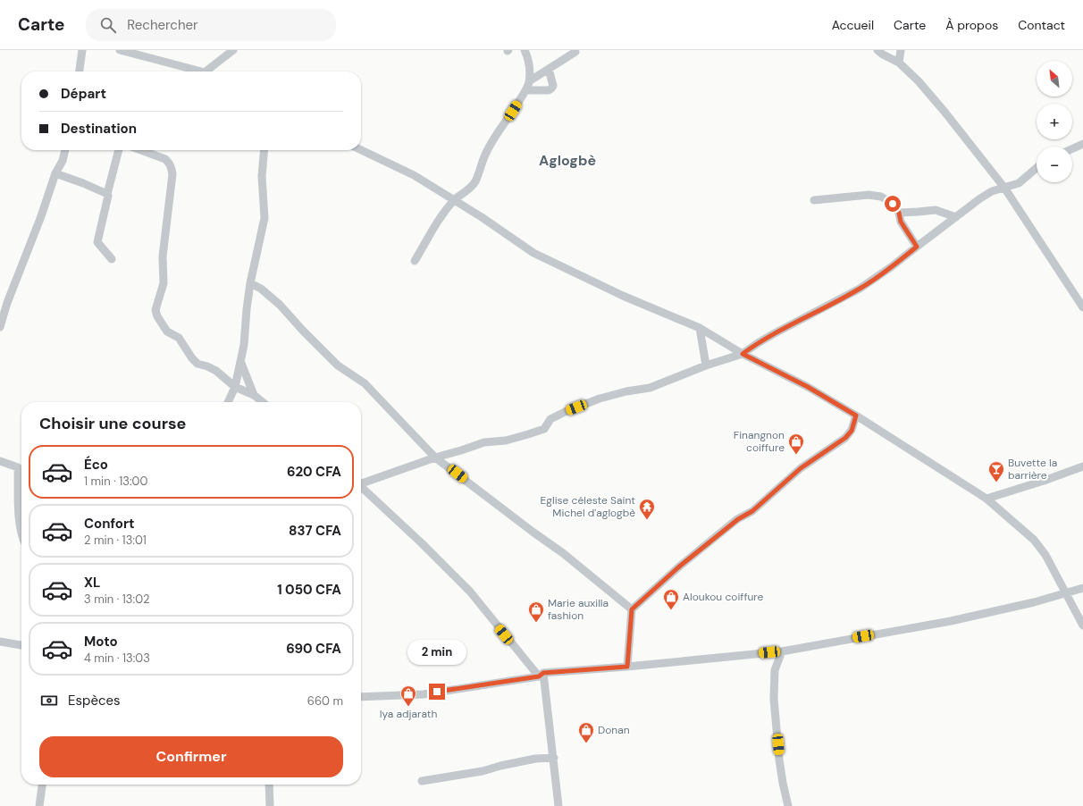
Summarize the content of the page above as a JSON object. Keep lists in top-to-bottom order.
{
  "districts": ["Aglogbè"],
  "places": {
    "shop": [
      "Finangnon coiffure",
      "Aloukou coiffure",
      "Marie auxilla fashion",
      "Iya adjarath",
      "Donan"
    ],
    "bar": ["Buvette la barrière"],
    "temple": ["Eglise céleste Saint Michel d'aglogbè"]
  },
  "north": "top left",
  "page": {
    "header": "Carte",
    "search": "Rechercher",
    "nav": [
      "Accueil",
      "Carte",
      "À propos",
      "Contact"
    ],
    "map_buttons": ["+", "−"],
    "banner": ["Départ", "Destination"],
    "heading": "Choisir une course",
    "list": [
      {
        "name": "Éco",
        "note": "1 min · 13:00",
        "value": "620 CFA"
      },
      {
        "name": "Confort",
        "note": "2 min · 13:01",
        "value": "837 CFA"
      },
      {
        "name": "XL",
        "note": "3 min · 13:02",
        "value": "1 050 CFA"
      },
      {
        "name": "Moto",
        "note": "4 min · 13:03",
        "value": "690 CFA"
      }
    ],
    "bubble": "2 min",
    "pay": ["Espèces", "660 m"],
    "buttons": "Confirmer"
  }
}
